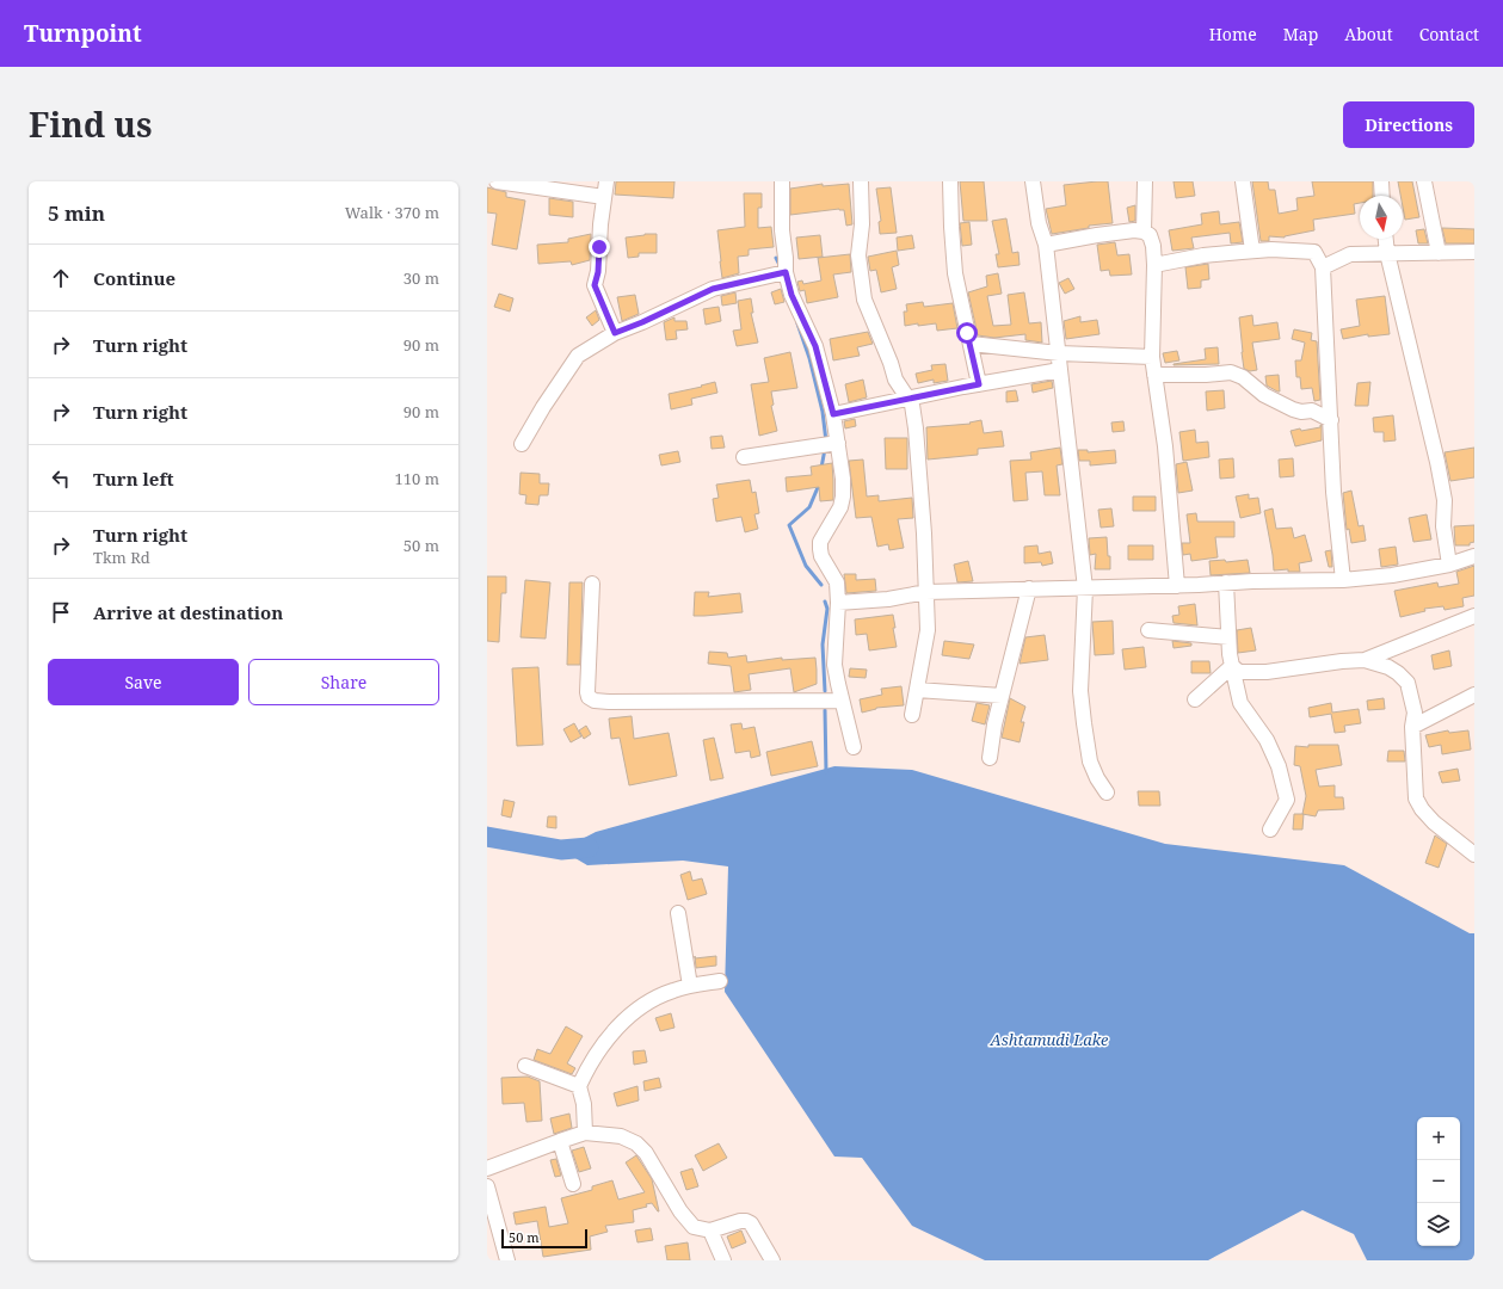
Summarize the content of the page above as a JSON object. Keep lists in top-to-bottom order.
{
  "water": ["Ashtamudi Lake"],
  "scale_bar": "50 m",
  "north": "bottom",
  "page": {
    "header": "Turnpoint",
    "nav": [
      "Home",
      "Map",
      "About",
      "Contact"
    ],
    "title": "Find us",
    "buttons": [
      "Directions",
      ["Save", "Share"]
    ],
    "heading": ["5 min", "Walk · 370 m"],
    "list": [
      ["Continue", "30 m"],
      ["Turn right", "90 m"],
      ["Turn right", "90 m"],
      ["Turn left", "110 m"],
      ["Turn right", "Tkm Rd", "50 m"],
      "Arrive at destination"
    ],
    "map_buttons": ["+", "−"],
    "scale": "50 m"
  }
}
